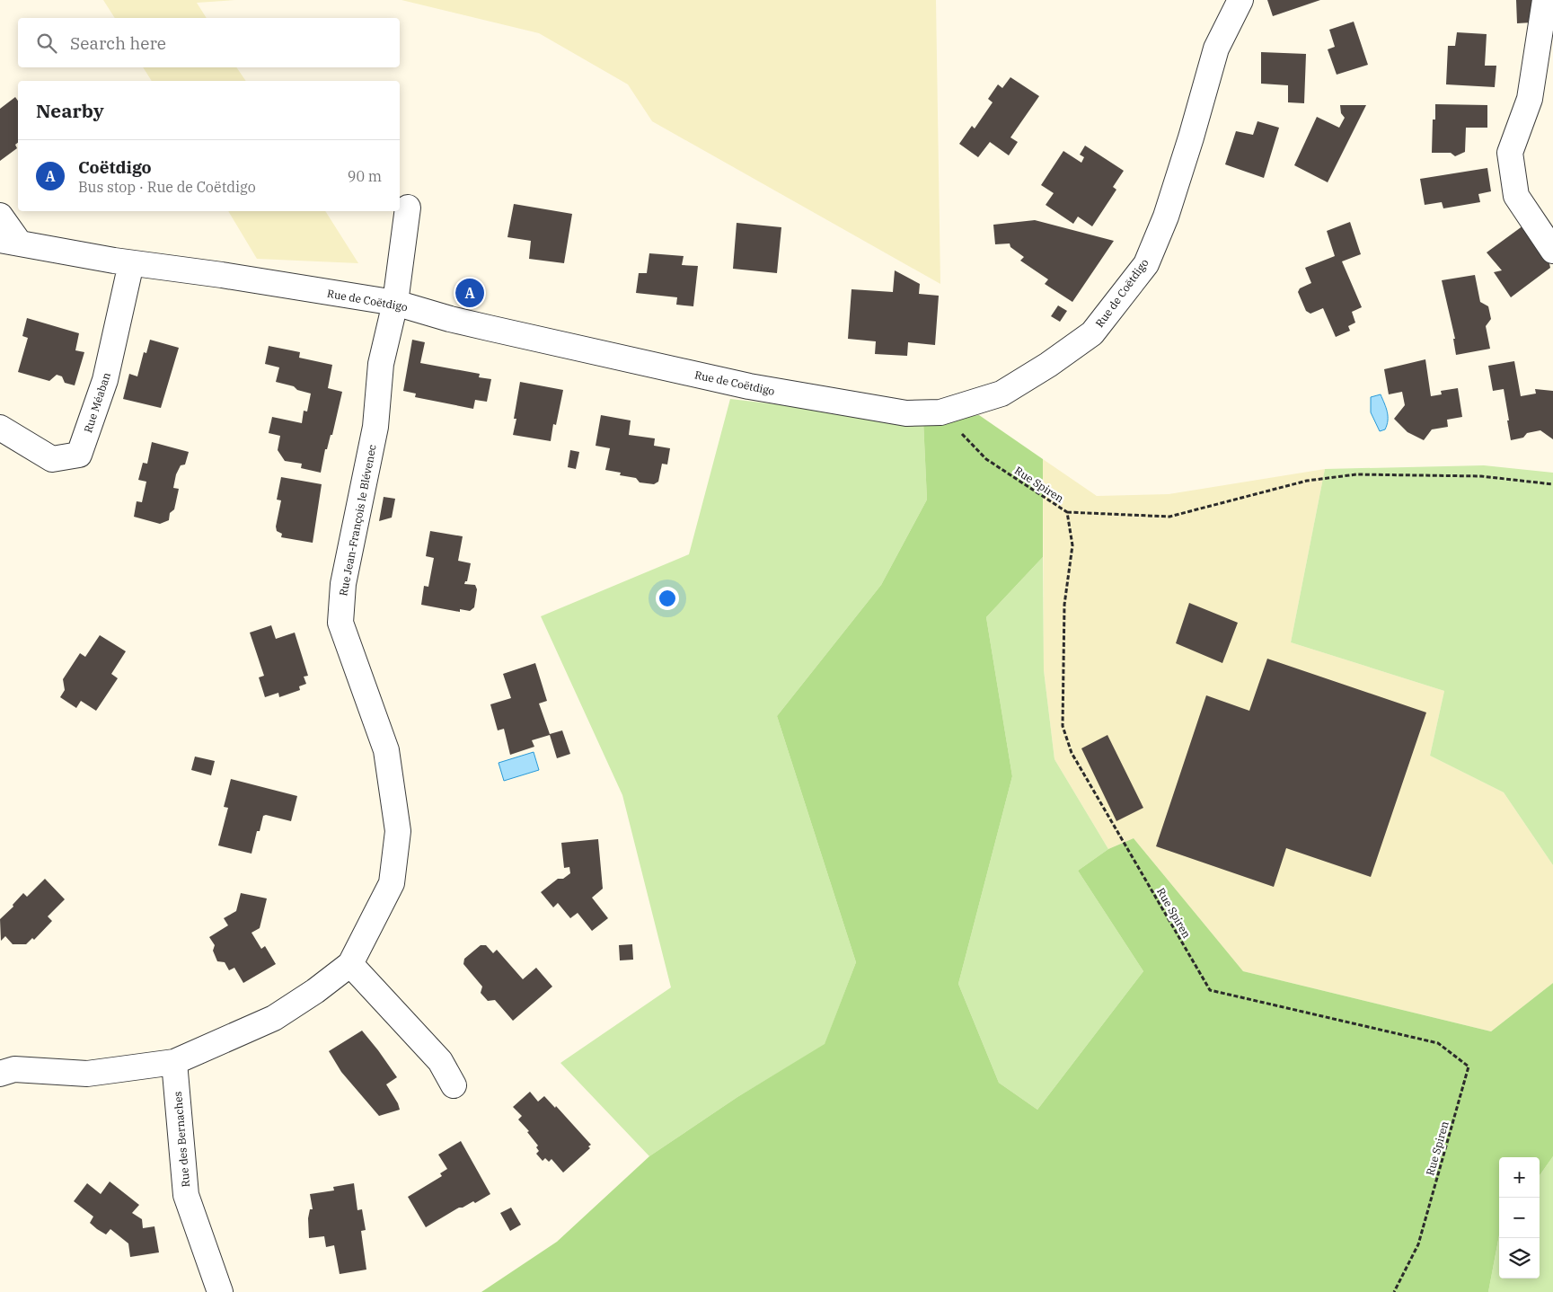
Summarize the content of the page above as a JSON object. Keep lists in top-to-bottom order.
{
  "streets": {
    "street": [
      "Rue de Coëtdigo",
      "Rue Méaban",
      "Rue Jean-François le Blévenec",
      "Rue des Bernaches"
    ],
    "path": ["Rue Spiren"]
  },
  "crossings": [
    ["Rue de Coëtdigo", "Rue Méaban"],
    ["Rue de Coëtdigo", "Rue Spiren"],
    ["Rue de Coëtdigo", "Rue Jean-François le Blévenec"],
    ["Rue Jean-François le Blévenec", "Rue des Bernaches"]
  ],
  "page": {
    "search": "Search here",
    "heading": "Nearby",
    "list": [
      {
        "mark": "A",
        "name": "Coëtdigo",
        "note": "Bus stop · Rue de Coëtdigo",
        "value": "90 m"
      }
    ],
    "pins": "A",
    "map_buttons": ["+", "−"]
  }
}
